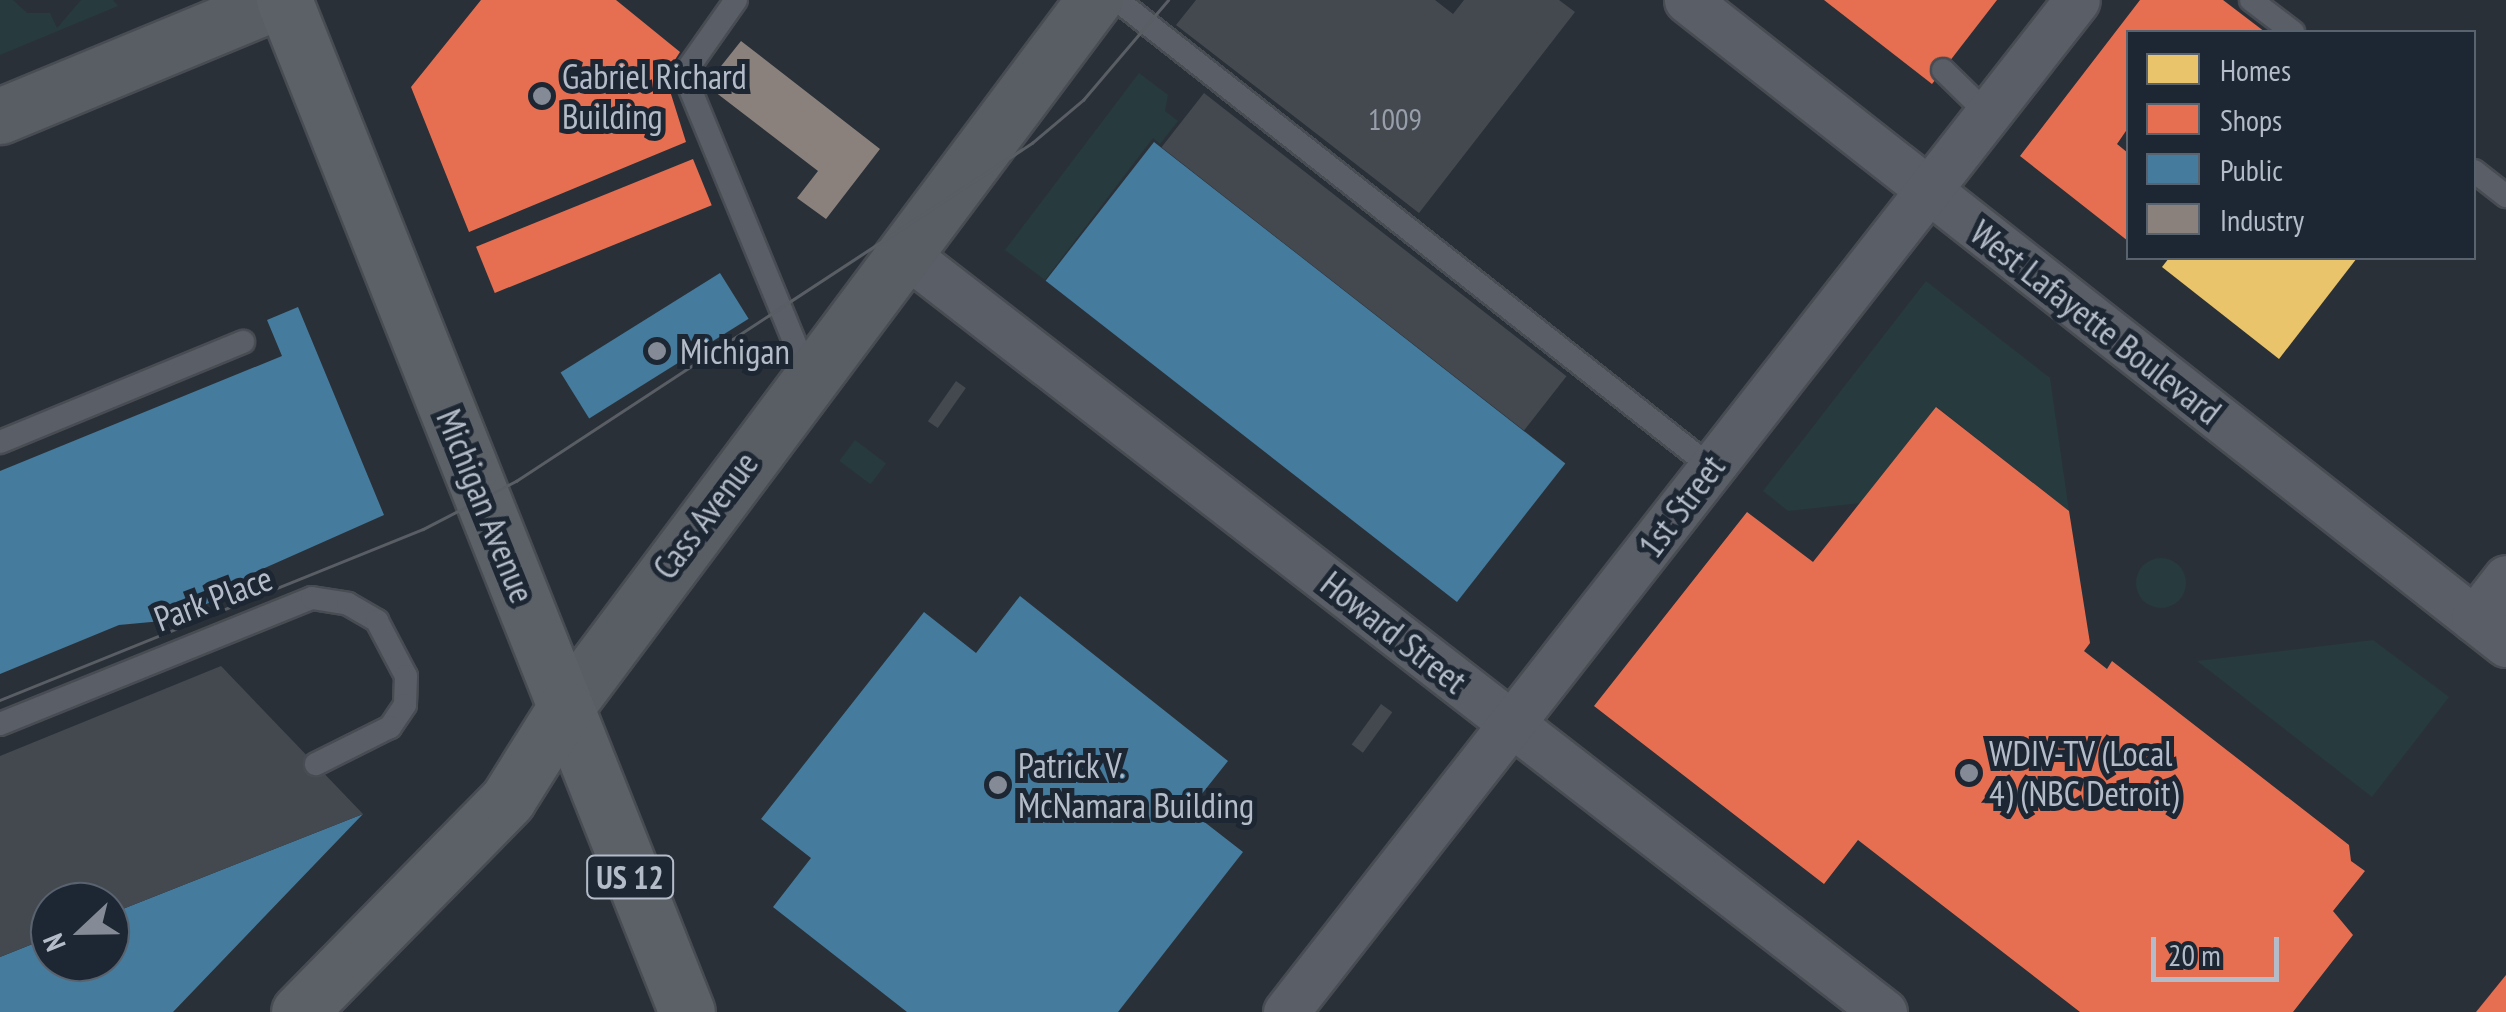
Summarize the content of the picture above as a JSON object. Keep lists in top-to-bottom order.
{
  "streets": {
    "main road": ["Michigan Avenue", "Cass Avenue", "US 12"],
    "street": ["West Lafayette Boulevard", "1st Street", "Howard Street"],
    "lane": ["Park Place"]
  },
  "crossings": [
    ["West Lafayette Boulevard", "1st Street"],
    ["Michigan Avenue", "Cass Avenue"],
    ["1st Street", "Howard Street"],
    ["Cass Avenue", "Howard Street"]
  ],
  "places": [
    "Gabriel Richard Building",
    "Michigan",
    "WDIV-TV (Local 4) (NBC Detroit)",
    "Patrick V. McNamara Building"
  ],
  "house_numbers": ["1009"],
  "legend": [
    "Homes",
    "Shops",
    "Public",
    "Industry"
  ],
  "scale_bar": "20 m",
  "north": "left"
}
